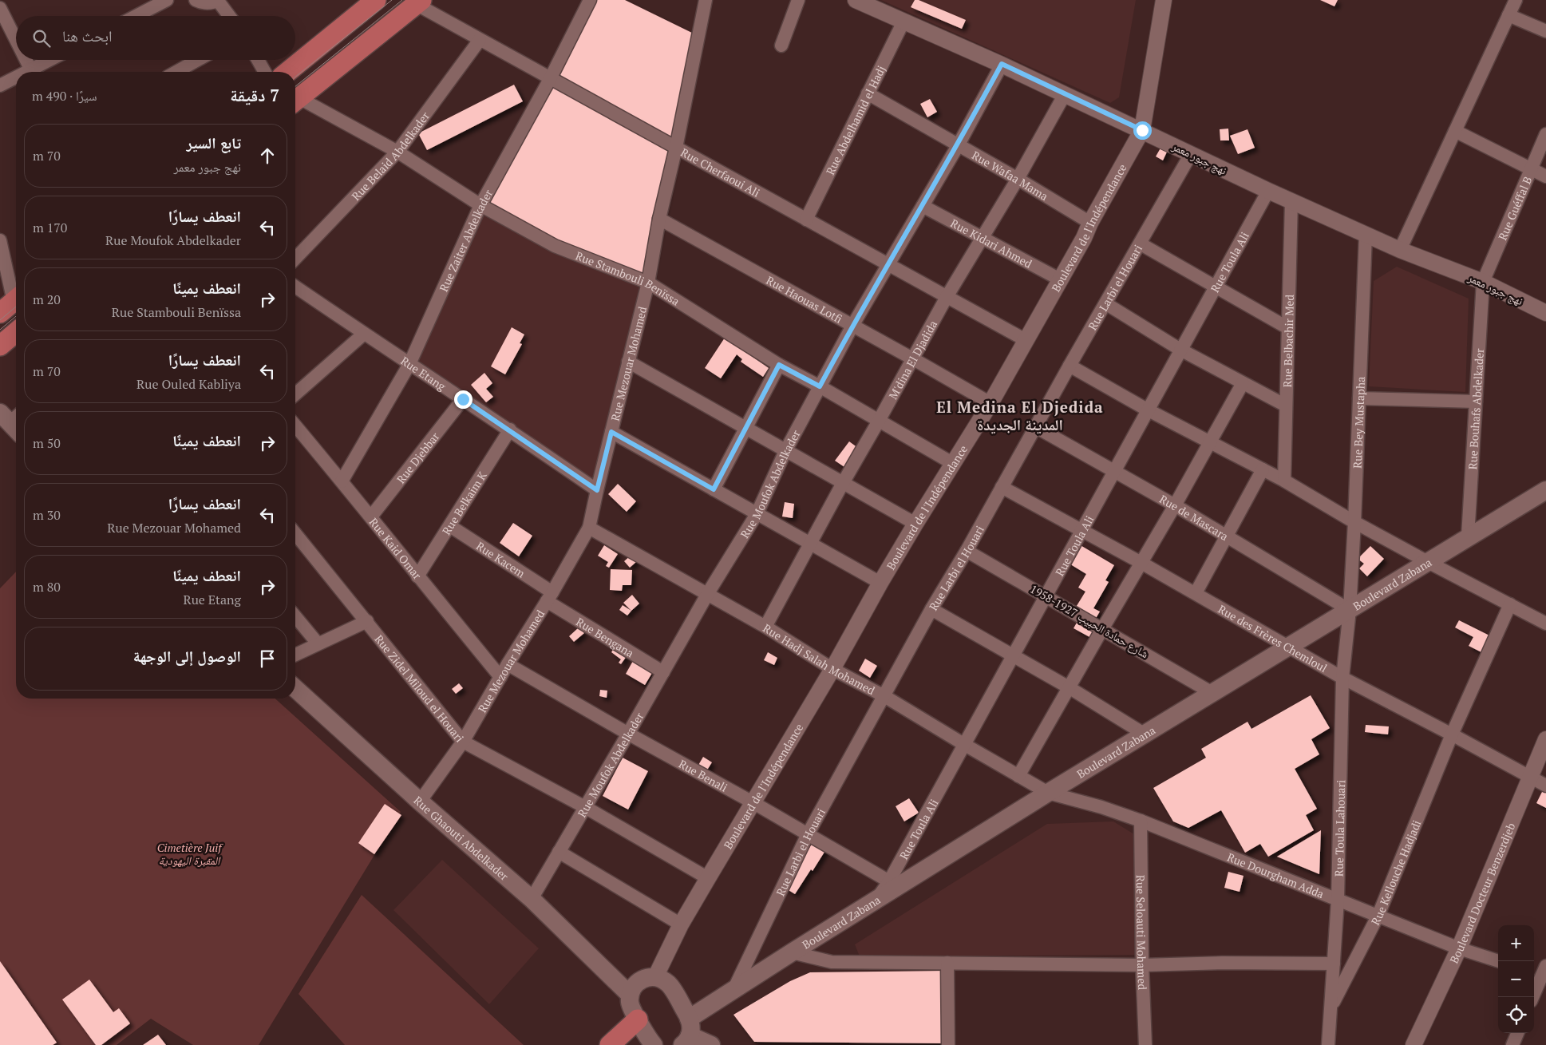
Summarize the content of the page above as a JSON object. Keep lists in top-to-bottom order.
{
  "streets": {
    "main road": ["Boulevard Zabana", "Rue Ghaouti Abdelkader"],
    "street": [
      "Rue Abdelhamid el Hadj",
      "Rue Belaid Abdelkader",
      "نهج جبور معمر",
      "Rue Cherfaoui Ali",
      "Rue Wafaa Mama",
      "Rue Guéffal B",
      "Boulevard de l'Indépendance",
      "Rue Zaiter Abdelkader",
      "Rue Kidari Ahmed",
      "Rue Toula Ali",
      "Rue Stambouli Benïssa",
      "Rue Larbi el Houari",
      "Rue Haouas Lotfi",
      "Rue Belbachir Med",
      "M'dina El Djadida",
      "Rue Mezouar Mohamed",
      "Rue Etang",
      "Rue Bouhafs Abdelkader",
      "Rue Bey Mustapha",
      "Rue Djebbar",
      "Rue Moufok Abdelkader",
      "Rue Belkaim K",
      "Rue de Mascara",
      "Rue Kaid Omar",
      "Rue Kacem",
      "شارع حمادة الحبيب 1927-1958",
      "Rue Bengana",
      "Rue des Frères Chemloul",
      "Rue Hadj Salah Mohamed",
      "Rue Zidel Miloud el Houari",
      "Rue Benali",
      "Rue Toula Lahouari",
      "Rue Kellouche Hadjadi",
      "Rue Dourgham Adda",
      "Boulevard Docteur Benzerdjeb",
      "Rue Seloauti Mohamed"
    ]
  },
  "crossings": [
    ["Rue Abdelhamid el Hadj", "نهج جبور معمر"],
    ["Rue Abdelhamid el Hadj", "Rue Cherfaoui Ali"],
    ["Rue Abdelhamid el Hadj", "Rue Wafaa Mama"],
    ["Rue Belaid Abdelkader", "Rue Cherfaoui Ali"],
    ["Rue Belaid Abdelkader", "Rue Stambouli Benïssa"],
    ["نهج جبور معمر", "Rue Guéffal B"],
    ["نهج جبور معمر", "Boulevard de l'Indépendance"],
    ["نهج جبور معمر", "Rue Toula Ali"],
    ["نهج جبور معمر", "Rue Larbi el Houari"],
    ["نهج جبور معمر", "Rue Belbachir Med"],
    ["نهج جبور معمر", "M'dina El Djadida"],
    ["نهج جبور معمر", "Rue Bouhafs Abdelkader"],
    ["نهج جبور معمر", "Rue Bey Mustapha"],
    ["نهج جبور معمر", "Rue Moufok Abdelkader"],
    ["Rue Cherfaoui Ali", "Boulevard de l'Indépendance"],
    ["Rue Cherfaoui Ali", "Rue Zaiter Abdelkader"],
    ["Rue Cherfaoui Ali", "M'dina El Djadida"],
    ["Rue Cherfaoui Ali", "Rue Mezouar Mohamed"],
    ["Rue Cherfaoui Ali", "Rue Moufok Abdelkader"],
    ["Rue Wafaa Mama", "Boulevard de l'Indépendance"],
    ["Rue Wafaa Mama", "M'dina El Djadida"],
    ["Rue Wafaa Mama", "Rue Moufok Abdelkader"],
    ["Rue Guéffal B", "Rue Bouhafs Abdelkader"],
    ["Boulevard de l'Indépendance", "Rue Kidari Ahmed"],
    ["Boulevard de l'Indépendance", "Rue Stambouli Benïssa"],
    ["Boulevard de l'Indépendance", "Rue Haouas Lotfi"],
    ["Boulevard de l'Indépendance", "Rue Hadj Salah Mohamed"],
    ["Boulevard de l'Indépendance", "Rue Zidel Miloud el Houari"],
    ["Boulevard de l'Indépendance", "Rue Benali"],
    ["Rue Zaiter Abdelkader", "Rue Stambouli Benïssa"],
    ["Rue Zaiter Abdelkader", "Rue Etang"],
    ["Rue Zaiter Abdelkader", "Rue Kaid Omar"],
    ["Rue Kidari Ahmed", "M'dina El Djadida"],
    ["Rue Kidari Ahmed", "Rue Moufok Abdelkader"],
    ["Rue Toula Ali", "Rue de Mascara"],
    ["Rue Toula Ali", "Boulevard Zabana"],
    ["Rue Toula Ali", "شارع حمادة الحبيب 1927-1958"],
    ["Rue Toula Ali", "Rue des Frères Chemloul"],
    ["Rue Toula Ali", "Rue Hadj Salah Mohamed"],
    ["Rue Toula Ali", "Rue Benali"],
    ["Rue Stambouli Benïssa", "M'dina El Djadida"],
    ["Rue Stambouli Benïssa", "Rue Mezouar Mohamed"],
    ["Rue Stambouli Benïssa", "Rue Moufok Abdelkader"],
    ["Rue Larbi el Houari", "Rue de Mascara"],
    ["Rue Larbi el Houari", "Boulevard Zabana"],
    ["Rue Larbi el Houari", "شارع حمادة الحبيب 1927-1958"],
    ["Rue Larbi el Houari", "Rue des Frères Chemloul"],
    ["Rue Larbi el Houari", "Rue Hadj Salah Mohamed"],
    ["Rue Larbi el Houari", "Rue Benali"],
    ["Rue Haouas Lotfi", "M'dina El Djadida"],
    ["Rue Haouas Lotfi", "Rue Mezouar Mohamed"],
    ["Rue Haouas Lotfi", "Rue Moufok Abdelkader"],
    ["M'dina El Djadida", "Rue Hadj Salah Mohamed"],
    ["Rue Mezouar Mohamed", "Rue Etang"],
    ["Rue Mezouar Mohamed", "Rue Kaid Omar"],
    ["Rue Mezouar Mohamed", "Rue Kacem"],
    ["Rue Mezouar Mohamed", "Rue Bengana"],
    ["Rue Mezouar Mohamed", "Rue Hadj Salah Mohamed"],
    ["Rue Mezouar Mohamed", "Rue Zidel Miloud el Houari"],
    ["Rue Mezouar Mohamed", "Rue Benali"],
    ["Rue Mezouar Mohamed", "Rue Ghaouti Abdelkader"],
    ["Rue Etang", "Rue Djebbar"],
    ["Rue Etang", "Rue Belkaim K"],
    ["Rue Bouhafs Abdelkader", "Boulevard Zabana"],
    ["Rue Bey Mustapha", "Rue de Mascara"],
    ["Rue Bey Mustapha", "Boulevard Zabana"],
    ["Rue Bey Mustapha", "Rue Toula Lahouari"],
    ["Rue Djebbar", "Rue Kaid Omar"],
    ["Rue Moufok Abdelkader", "Rue Bengana"],
    ["Rue Moufok Abdelkader", "Rue Hadj Salah Mohamed"],
    ["Rue Moufok Abdelkader", "Rue Zidel Miloud el Houari"],
    ["Rue Moufok Abdelkader", "Rue Benali"],
    ["Rue Moufok Abdelkader", "Rue Ghaouti Abdelkader"],
    ["Rue Belkaim K", "Rue Kaid Omar"],
    ["Rue Belkaim K", "Rue Kacem"],
    ["Rue de Mascara", "Boulevard Zabana"],
    ["Rue de Mascara", "Rue Toula Lahouari"],
    ["Rue Kacem", "Rue Bengana"],
    ["Boulevard Zabana", "شارع حمادة الحبيب 1927-1958"],
    ["Boulevard Zabana", "Rue des Frères Chemloul"],
    ["Boulevard Zabana", "Rue Hadj Salah Mohamed"],
    ["Boulevard Zabana", "Rue Benali"],
    ["Boulevard Zabana", "Rue Toula Lahouari"],
    ["Boulevard Zabana", "Rue Dourgham Adda"],
    ["Rue des Frères Chemloul", "Rue Toula Lahouari"],
    ["Rue des Frères Chemloul", "Rue Kellouche Hadjadi"],
    ["Rue des Frères Chemloul", "Boulevard Docteur Benzerdjeb"],
    ["Rue Hadj Salah Mohamed", "Rue Dourgham Adda"],
    ["Rue Toula Lahouari", "Rue Kellouche Hadjadi"],
    ["Rue Toula Lahouari", "Rue Dourgham Adda"],
    ["Rue Kellouche Hadjadi", "Rue Dourgham Adda"],
    ["Rue Dourgham Adda", "Boulevard Docteur Benzerdjeb"],
    ["Rue Dourgham Adda", "Rue Seloauti Mohamed"]
  ],
  "districts": ["El Medina El Djedida المدينة الجديدة"],
  "parks": ["Cimetière Juif المقبرة اليهودية"],
  "page": {
    "search": "ابحث هنا",
    "heading": ["7 دقيقة", "سيرًا · 490 m"],
    "list": [
      ["تابع السير", "نهج جبور معمر", "70 m"],
      ["انعطف يسارًا", "Rue Moufok Abdelkader", "170 m"],
      ["انعطف يمينًا", "Rue Stambouli Benïssa", "20 m"],
      ["انعطف يسارًا", "Rue Ouled Kabliya", "70 m"],
      ["انعطف يمينًا", "50 m"],
      ["انعطف يسارًا", "Rue Mezouar Mohamed", "30 m"],
      ["انعطف يمينًا", "Rue Etang", "80 m"],
      "الوصول إلى الوجهة"
    ],
    "map_buttons": ["+", "−"]
  }
}
